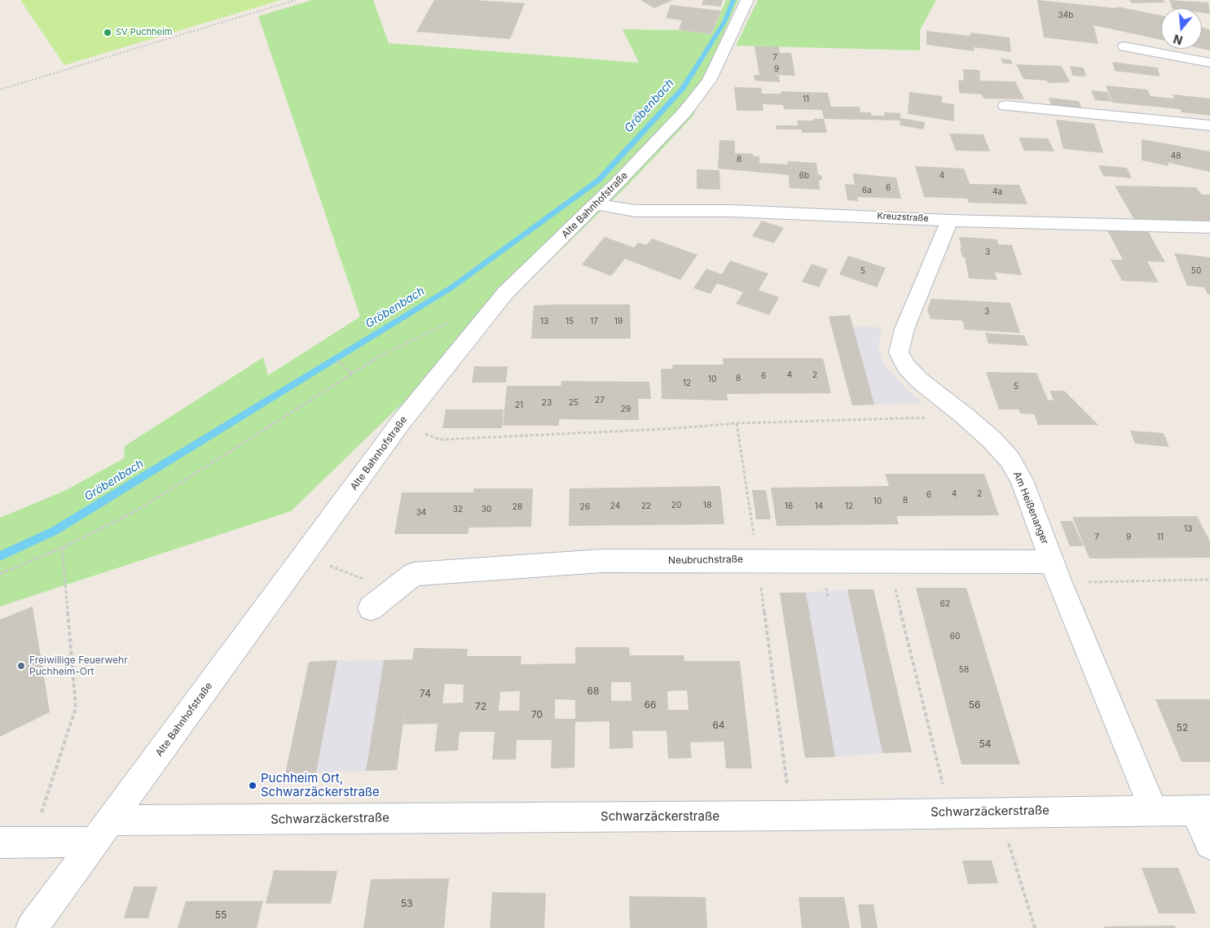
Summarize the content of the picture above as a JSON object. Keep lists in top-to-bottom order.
{
  "streets": {
    "street": [
      "Alte Bahnhofstraße",
      "Kreuzstraße",
      "Am Heißenanger",
      "Neubruchstraße",
      "Schwarzäckerstraße"
    ]
  },
  "crossings": [
    ["Alte Bahnhofstraße", "Kreuzstraße"],
    ["Alte Bahnhofstraße", "Schwarzäckerstraße"],
    ["Kreuzstraße", "Am Heißenanger"],
    ["Am Heißenanger", "Neubruchstraße"],
    ["Am Heißenanger", "Schwarzäckerstraße"]
  ],
  "water": ["Gröbenbach"],
  "places": ["SV Puchheim", "Freiwillige Feuerwehr Puchheim-Ort", "Puchheim Ort, Schwarzäckerstraße"],
  "house_numbers": [
    "34b",
    "7",
    "9",
    "11",
    "48",
    "8",
    "6b",
    "4",
    "6",
    "6a",
    "4a",
    "3",
    "5",
    "50",
    "3",
    "13",
    "15",
    "17",
    "19",
    "4",
    "2",
    "6",
    "8",
    "10",
    "12",
    "5",
    "27",
    "23",
    "25",
    "21",
    "29",
    "4",
    "2",
    "6",
    "8",
    "10",
    "20",
    "18",
    "24",
    "22",
    "16",
    "14",
    "12",
    "28",
    "26",
    "32",
    "30",
    "34",
    "13",
    "7",
    "9",
    "11",
    "62",
    "60",
    "58",
    "68",
    "74",
    "66",
    "56",
    "72",
    "70",
    "64",
    "52",
    "54",
    "53",
    "55"
  ],
  "north": "bottom"
}
